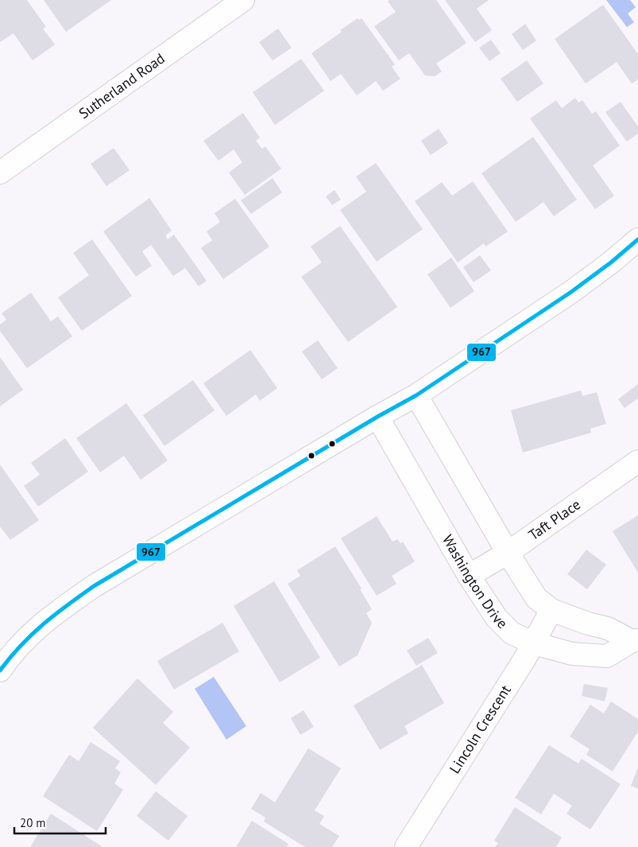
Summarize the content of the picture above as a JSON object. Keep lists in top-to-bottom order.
{
  "streets": {
    "street": [
      "Sutherland Road",
      "Taft Place",
      "Washington Drive",
      "Lincoln Crescent"
    ]
  },
  "crossings": [
    ["Taft Place", "Washington Drive"],
    ["Washington Drive", "Lincoln Crescent"]
  ],
  "lines": ["transit line 967"],
  "scale_bar": "20 m"
}
